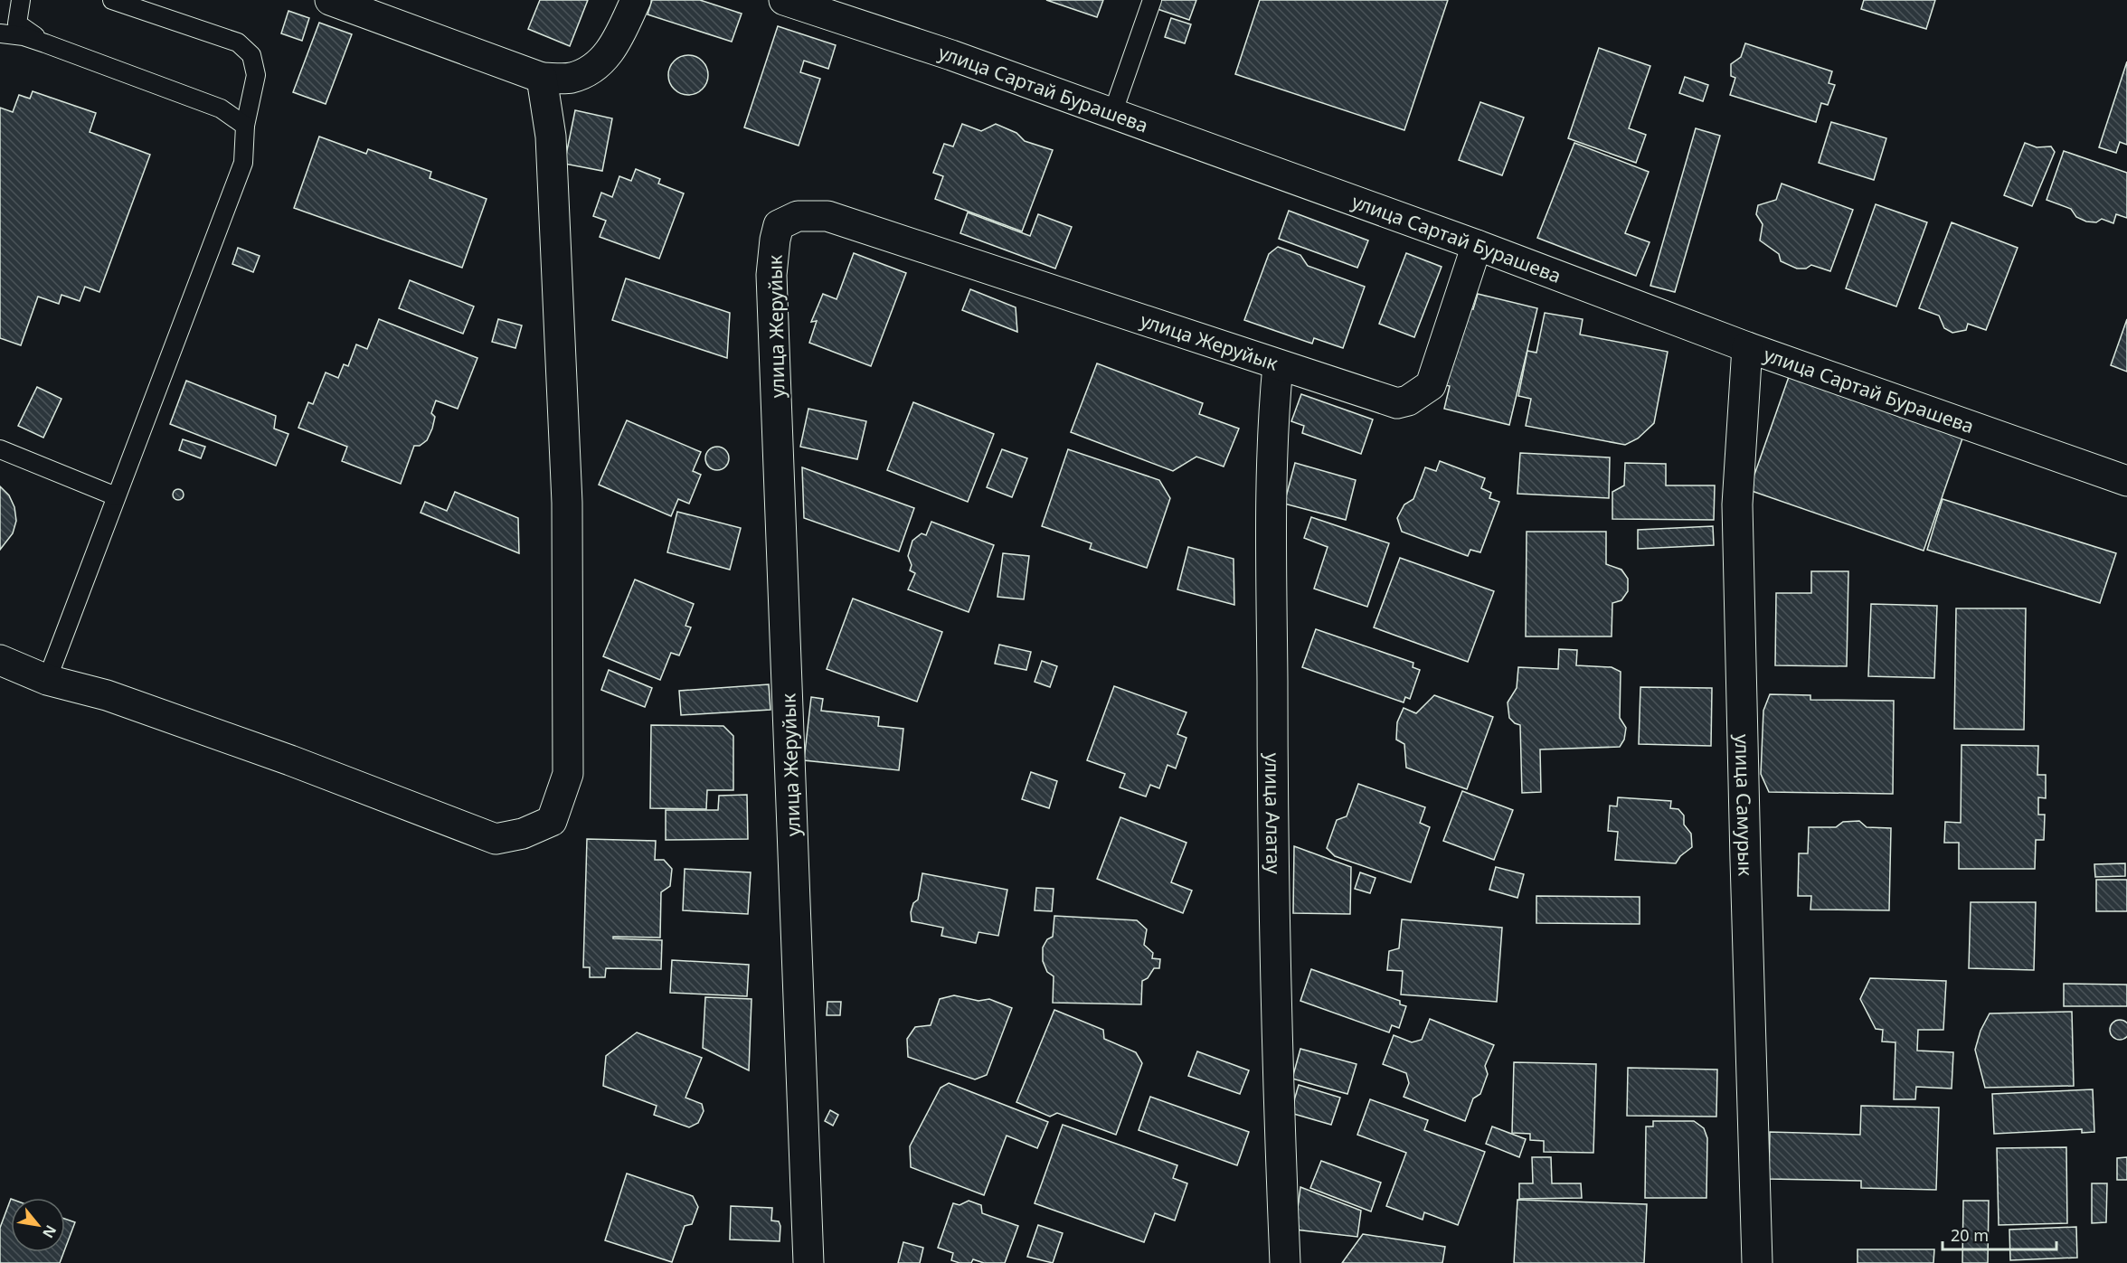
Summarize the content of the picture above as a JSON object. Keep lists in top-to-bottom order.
{
  "streets": {
    "street": [
      "улица Сартай Бурашева",
      "улица Жеруйык",
      "улица Самурык",
      "улица Алатау"
    ]
  },
  "crossings": [
    ["улица Сартай Бурашева", "улица Жеруйык"],
    ["улица Сартай Бурашева", "улица Самурык"],
    ["улица Жеруйык", "улица Алатау"]
  ],
  "scale_bar": "20 m",
  "north": "bottom right"
}
